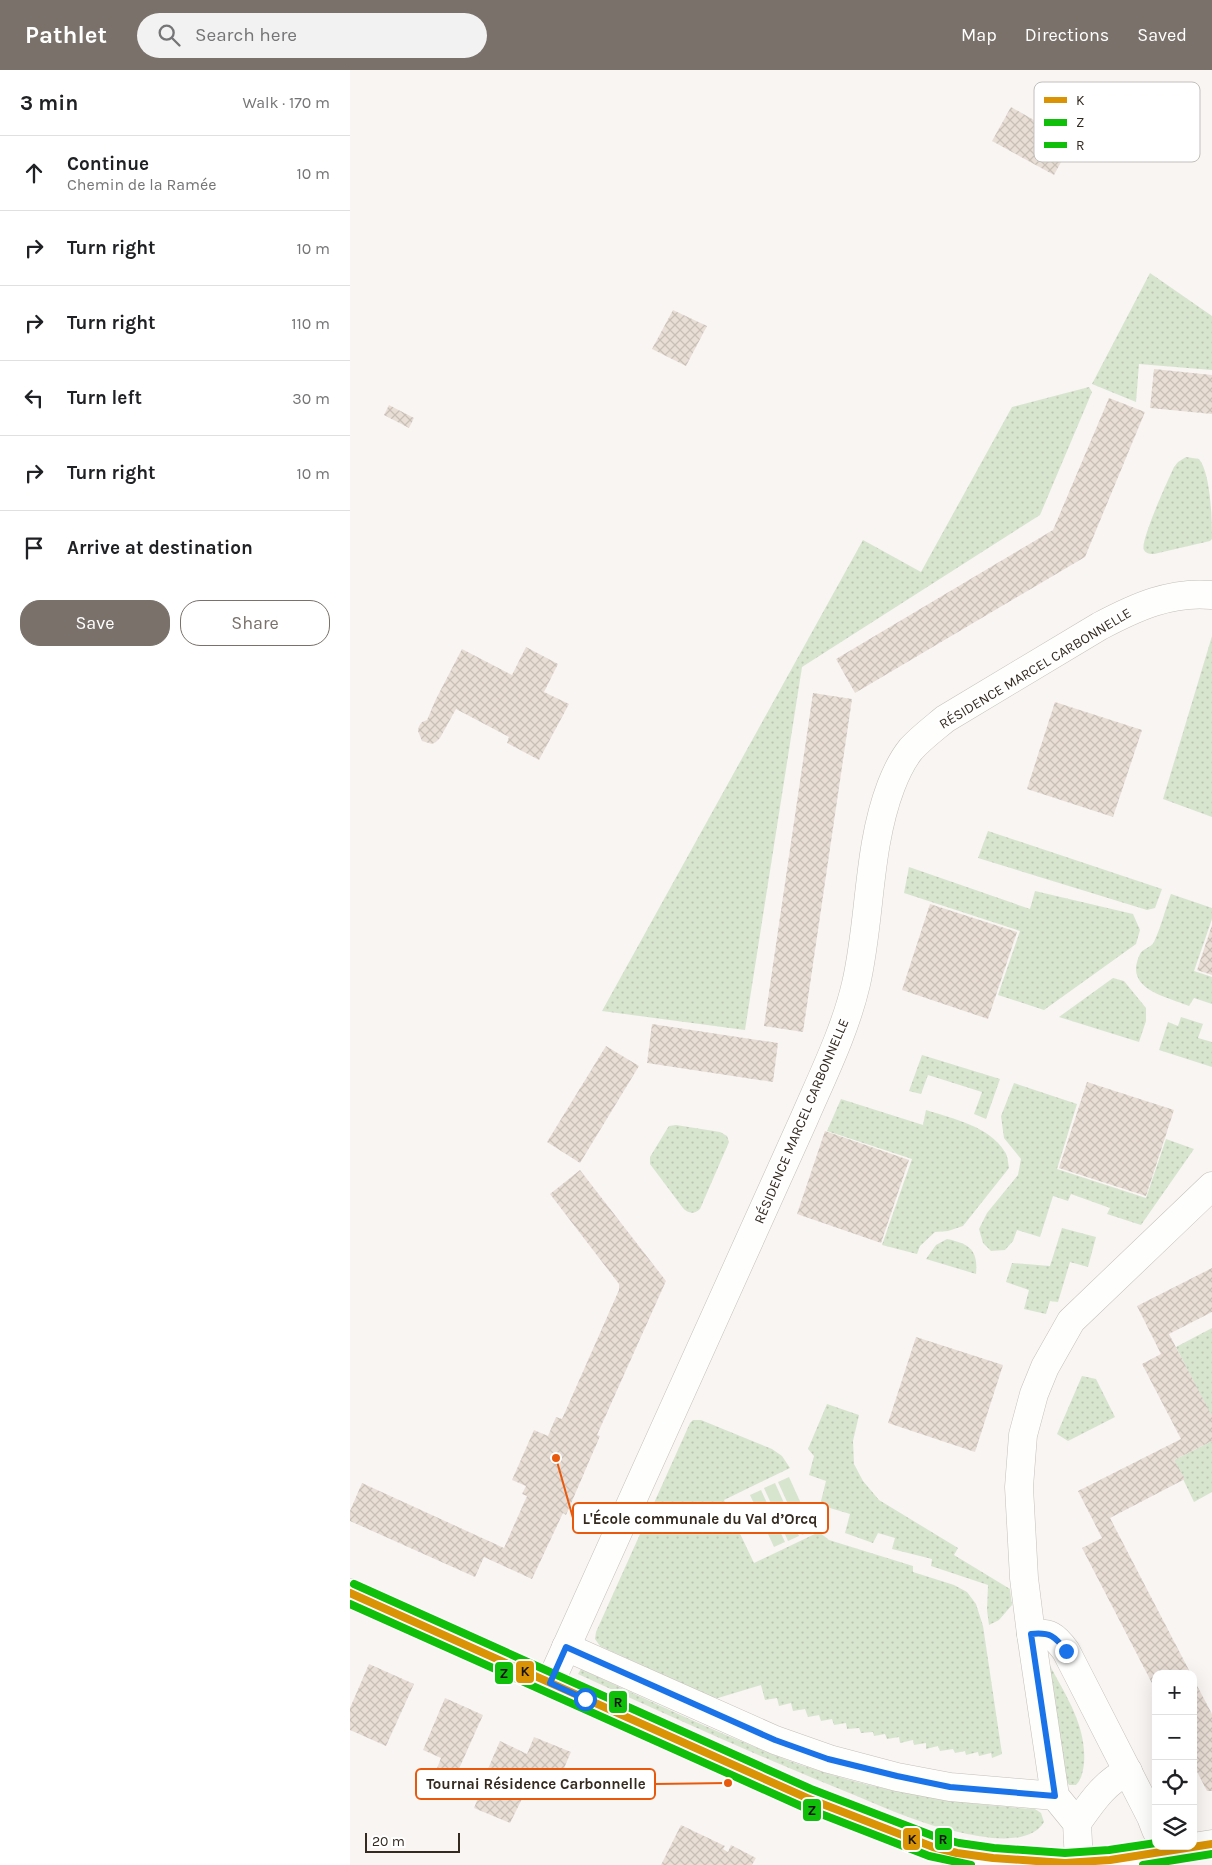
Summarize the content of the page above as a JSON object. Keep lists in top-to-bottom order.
{
  "streets": {
    "street": ["RÉSIDENCE MARCEL CARBONNELLE"]
  },
  "places": ["L'École communale du Val d’Orcq", "Tournai Résidence Carbonnelle"],
  "lines": ["transit line R", "transit line K", "transit line Z"],
  "legend": ["K", "Z", "R"],
  "scale_bar": "20 m",
  "page": {
    "header": "Pathlet",
    "search": "Search here",
    "nav": ["Map", "Directions", "Saved"],
    "heading": ["3 min", "Walk · 170 m"],
    "list": [
      ["Continue", "Chemin de la Ramée", "10 m"],
      ["Turn right", "10 m"],
      ["Turn right", "110 m"],
      ["Turn left", "30 m"],
      ["Turn right", "10 m"],
      "Arrive at destination"
    ],
    "buttons": ["Save", "Share"],
    "map_buttons": ["+", "−"],
    "scale": "20 m"
  }
}
